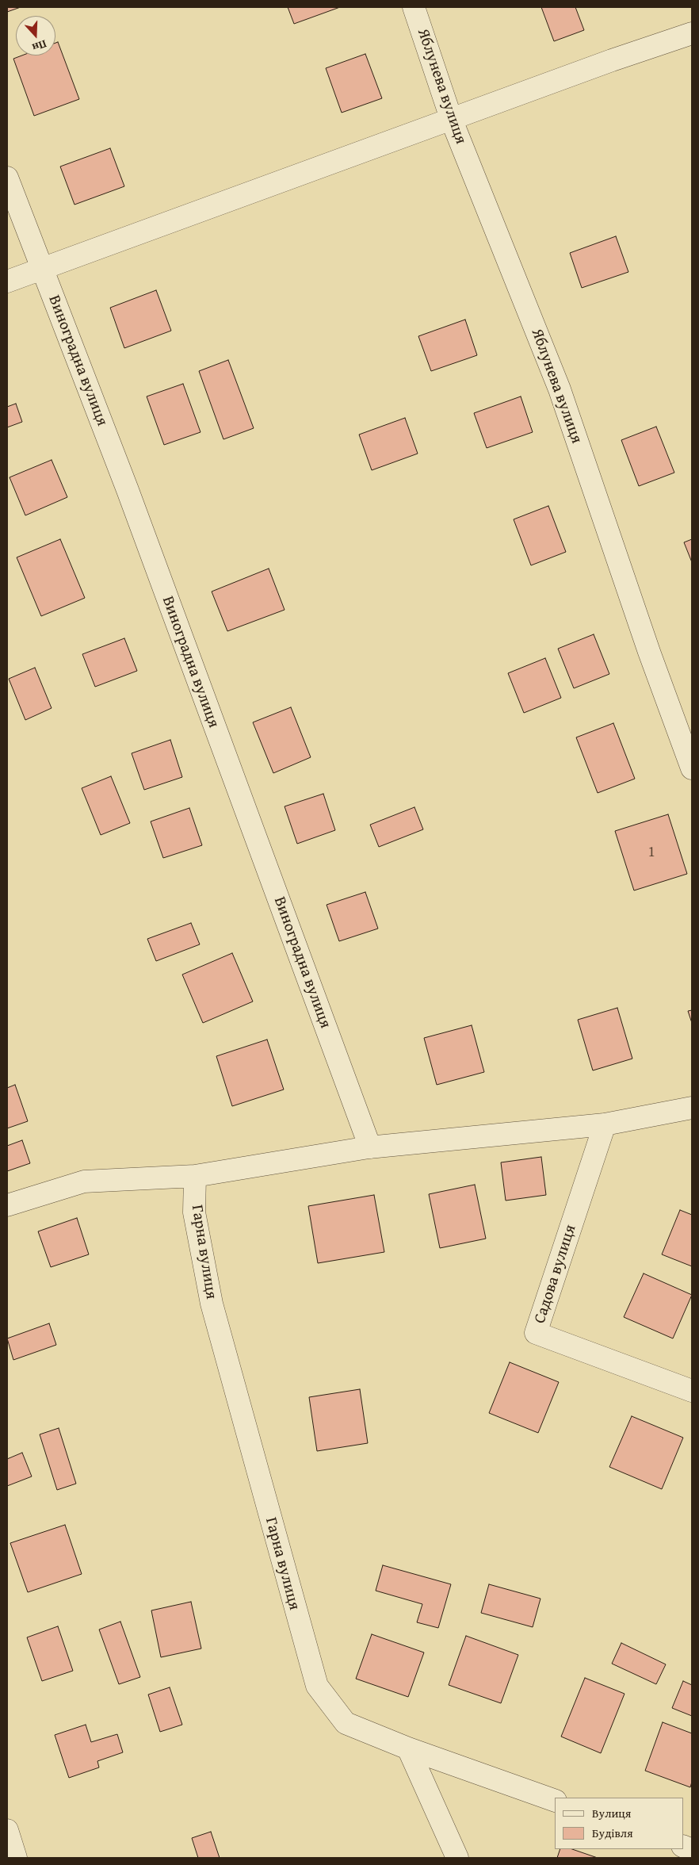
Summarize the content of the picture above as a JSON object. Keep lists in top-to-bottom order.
{
  "streets": {
    "street": [
      "Яблунева вулиця",
      "Виноградна вулиця",
      "Гарна вулиця",
      "Садова вулиця"
    ]
  },
  "house_numbers": ["1"],
  "legend": ["Вулиця", "Будівля"],
  "north": "bottom"
}
